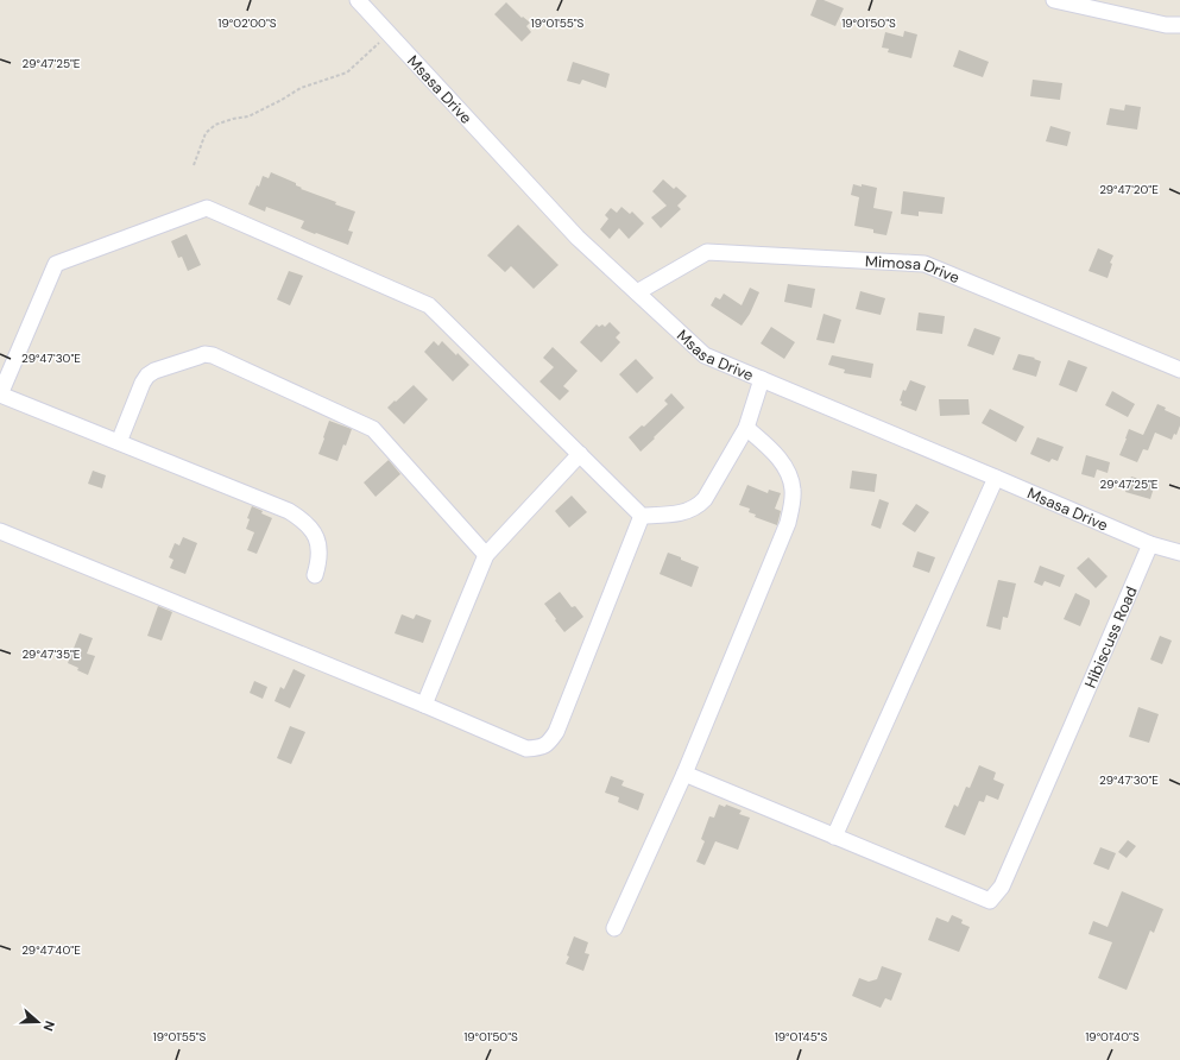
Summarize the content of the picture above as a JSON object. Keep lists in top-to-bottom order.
{
  "streets": {
    "street": ["Msasa Drive", "Mimosa Drive", "Hibiscuss Road"]
  },
  "crossings": [
    ["Msasa Drive", "Mimosa Drive"],
    ["Msasa Drive", "Hibiscuss Road"]
  ],
  "north": "right",
  "coordinates": [
    "19°02'00\"S",
    "19°01'55\"S",
    "19°01'50\"S",
    "29°47'25\"E",
    "29°47'20\"E",
    "29°47'30\"E",
    "29°47'35\"E",
    "29°47'40\"E",
    "19°01'45\"S",
    "19°01'40\"S"
  ]
}
